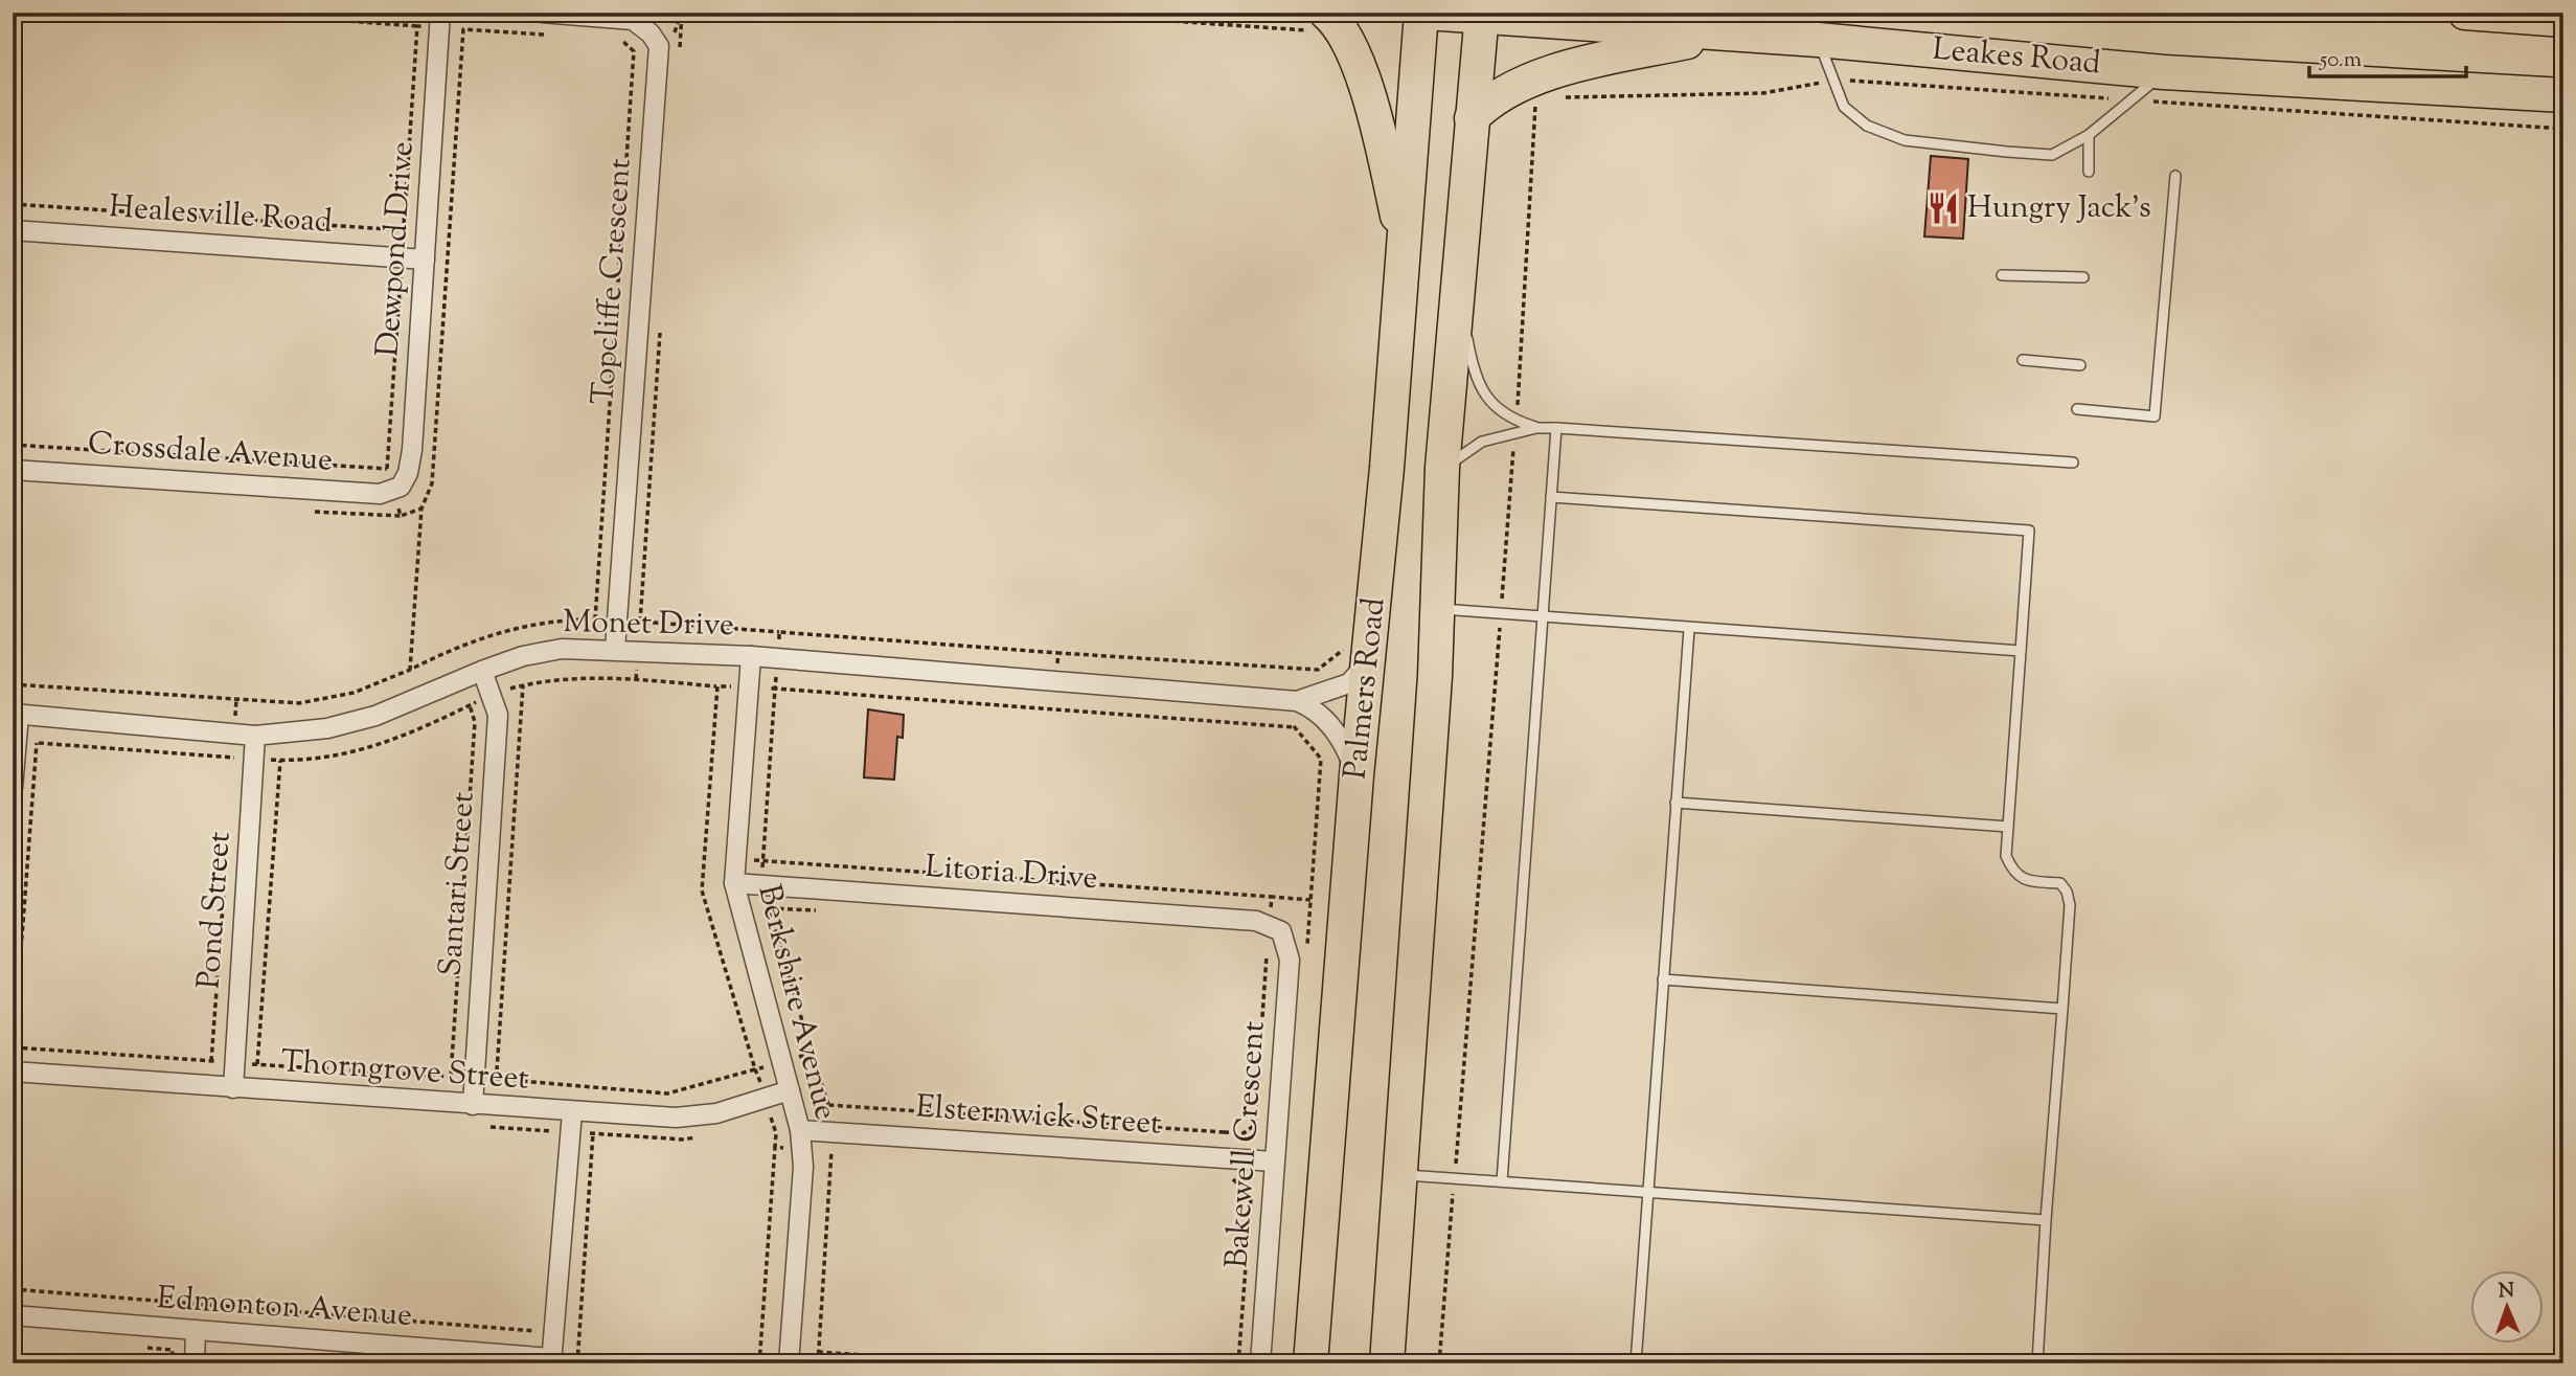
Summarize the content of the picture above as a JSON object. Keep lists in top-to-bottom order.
{
  "streets": {
    "highway": ["Leakes Road", "Palmers Road"],
    "street": [
      "Healesville Road",
      "Dewpond Drive",
      "Topcliffe Crescent",
      "Crossdale Avenue",
      "Monet Drive",
      "Litoria Drive",
      "Santari Street",
      "Pond Street",
      "Berkshire Avenue",
      "Thorngrove Street",
      "Elsternwick Street",
      "Bakewell Crescent",
      "Edmonton Avenue"
    ]
  },
  "crossings": [
    ["Leakes Road", "Palmers Road"],
    ["Healesville Road", "Dewpond Drive"],
    ["Dewpond Drive", "Crossdale Avenue"],
    ["Topcliffe Crescent", "Monet Drive"],
    ["Monet Drive", "Palmers Road"],
    ["Monet Drive", "Santari Street"],
    ["Monet Drive", "Pond Street"],
    ["Monet Drive", "Berkshire Avenue"],
    ["Litoria Drive", "Berkshire Avenue"],
    ["Litoria Drive", "Bakewell Crescent"],
    ["Santari Street", "Thorngrove Street"],
    ["Pond Street", "Thorngrove Street"],
    ["Berkshire Avenue", "Thorngrove Street"],
    ["Berkshire Avenue", "Elsternwick Street"],
    ["Elsternwick Street", "Bakewell Crescent"]
  ],
  "places": {
    "restaurant": ["Hungry Jack's"]
  },
  "scale_bar": "50 m",
  "north": "top"
}
